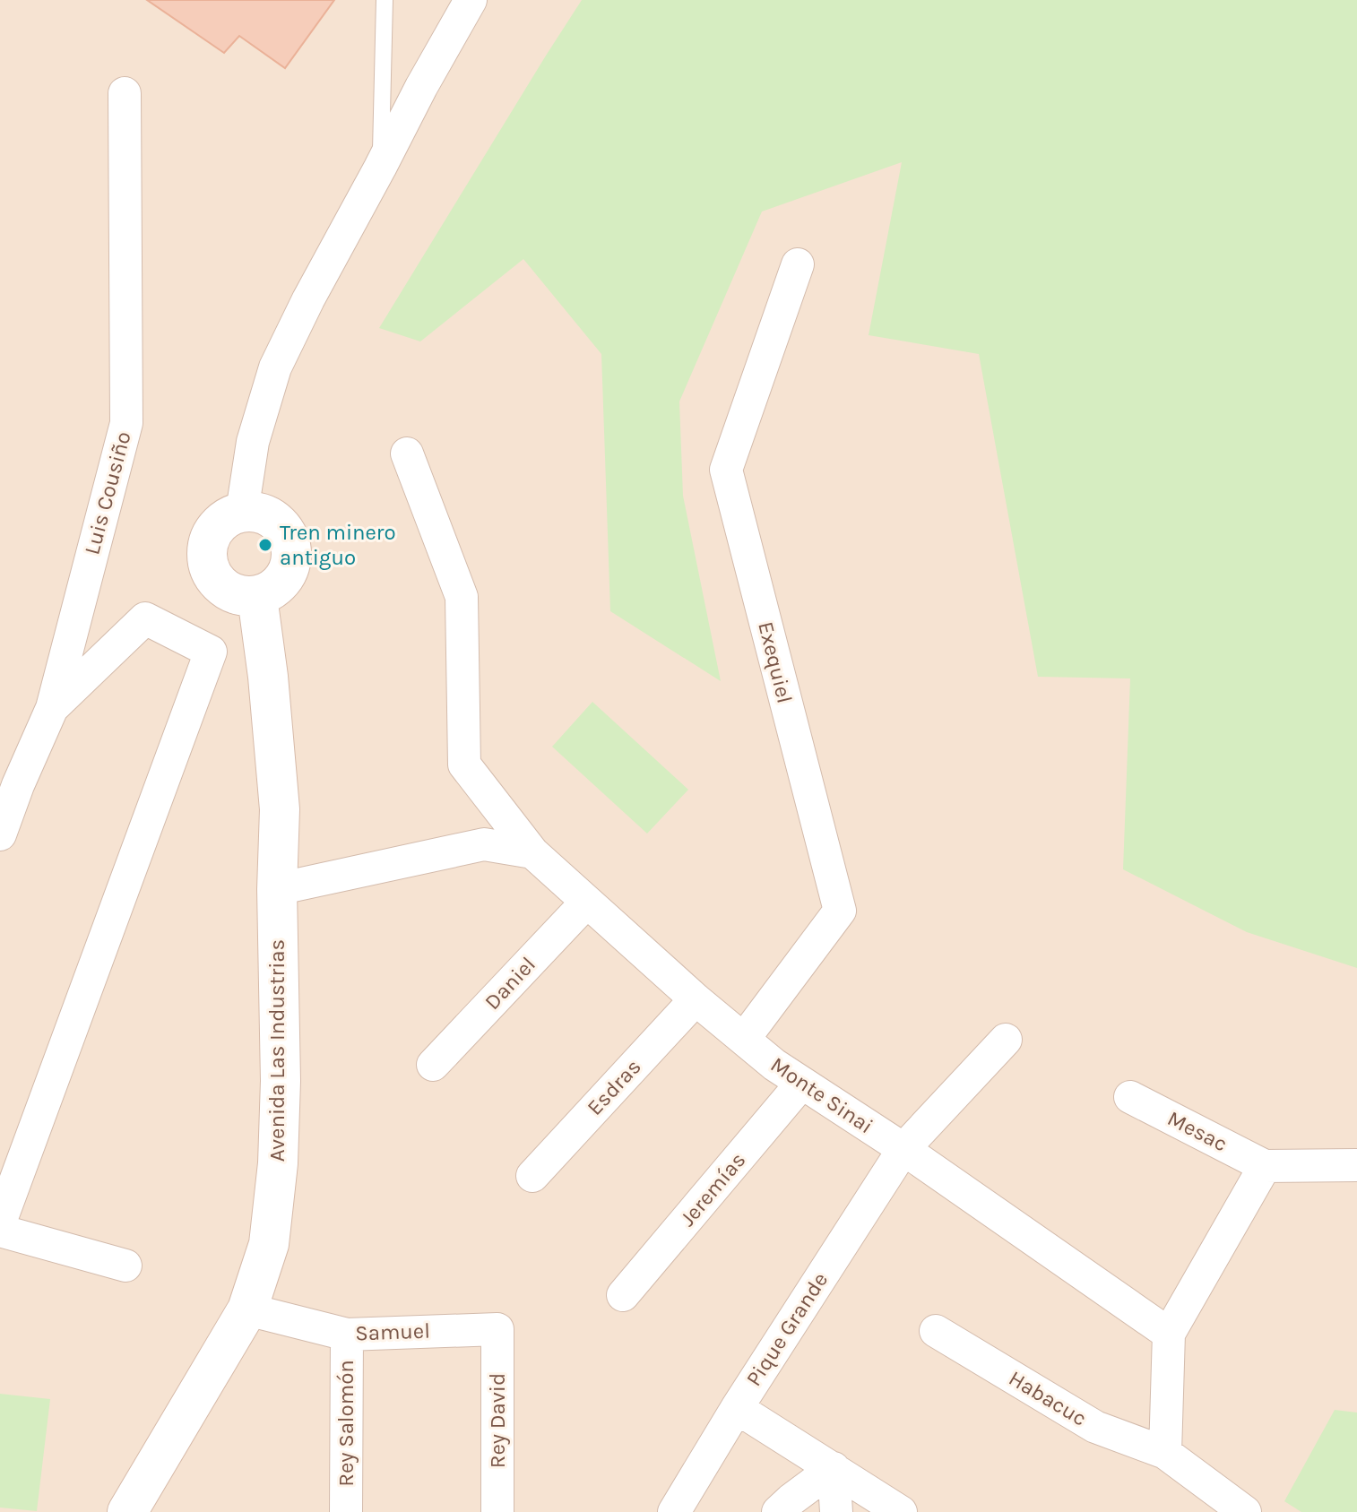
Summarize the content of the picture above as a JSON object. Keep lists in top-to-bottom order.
{
  "streets": {
    "street": [
      "Luis Cousiño",
      "Exequiel",
      "Daniel",
      "Avenida Las Industrias",
      "Esdras",
      "Monte Sinai",
      "Mesac",
      "Jeremías",
      "Pique Grande",
      "Samuel",
      "Habacuc",
      "Rey David",
      "Rey Salomón"
    ]
  },
  "crossings": [
    ["Exequiel", "Monte Sinai"],
    ["Daniel", "Monte Sinai"],
    ["Avenida Las Industrias", "Samuel"],
    ["Esdras", "Monte Sinai"],
    ["Monte Sinai", "Jeremías"],
    ["Monte Sinai", "Pique Grande"],
    ["Samuel", "Rey David"],
    ["Samuel", "Rey Salomón"]
  ],
  "places": ["Tren minero antiguo"]
}
